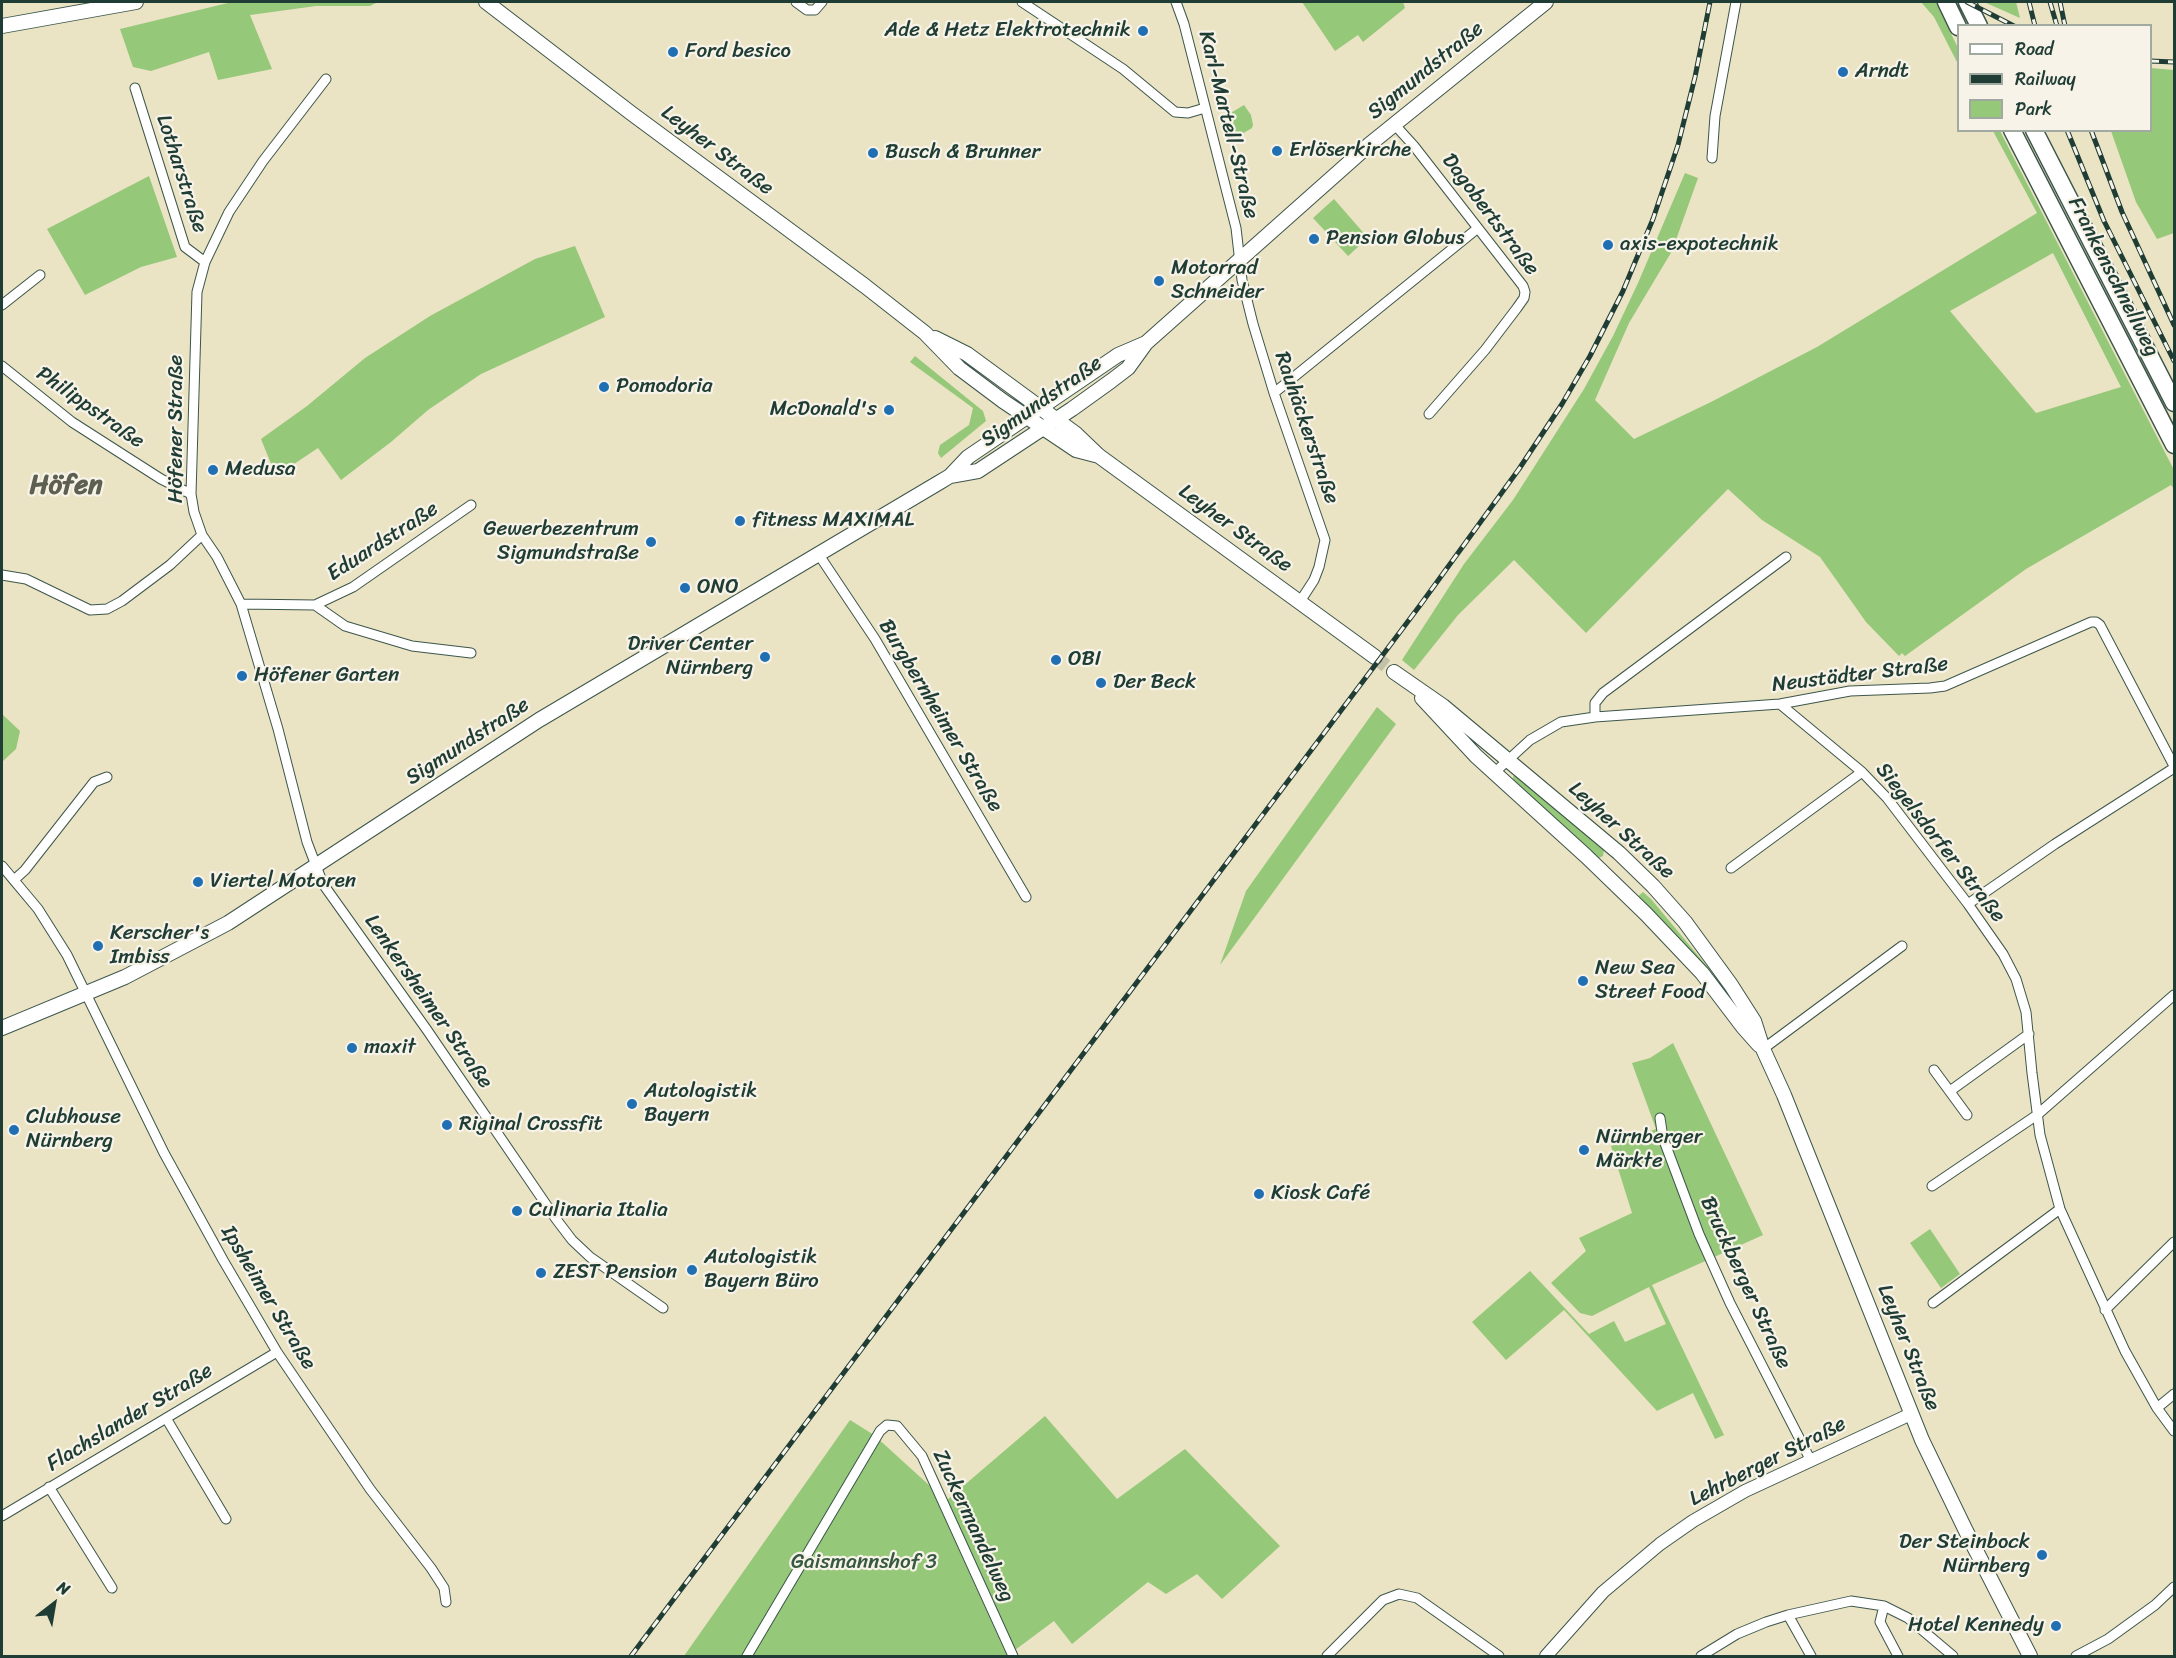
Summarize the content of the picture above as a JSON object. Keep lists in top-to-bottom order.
{
  "streets": {
    "highway": ["Frankenschnellweg"],
    "main road": ["Sigmundstraße", "Leyher Straße"],
    "street": [
      "Karl-Martell-Straße",
      "Lotharstraße",
      "Dagobertstraße",
      "Philippstraße",
      "Rauhäckerstraße",
      "Höfener Straße",
      "Eduardstraße",
      "Neustädter Straße",
      "Burgbernheimer Straße",
      "Siegelsdorfer Straße",
      "Lenkersheimer Straße",
      "Bruckberger Straße",
      "Ipsheimer Straße",
      "Flachslander Straße",
      "Lehrberger Straße",
      "Zuckermandelweg"
    ]
  },
  "crossings": [
    ["Sigmundstraße", "Karl-Martell-Straße"],
    ["Sigmundstraße", "Leyher Straße"],
    ["Sigmundstraße", "Dagobertstraße"],
    ["Sigmundstraße", "Rauhäckerstraße"],
    ["Sigmundstraße", "Höfener Straße"],
    ["Sigmundstraße", "Burgbernheimer Straße"],
    ["Sigmundstraße", "Lenkersheimer Straße"],
    ["Sigmundstraße", "Ipsheimer Straße"],
    ["Karl-Martell-Straße", "Rauhäckerstraße"],
    ["Leyher Straße", "Rauhäckerstraße"],
    ["Leyher Straße", "Neustädter Straße"],
    ["Leyher Straße", "Lehrberger Straße"],
    ["Lotharstraße", "Höfener Straße"],
    ["Philippstraße", "Höfener Straße"],
    ["Höfener Straße", "Eduardstraße"],
    ["Höfener Straße", "Lenkersheimer Straße"],
    ["Neustädter Straße", "Siegelsdorfer Straße"],
    ["Bruckberger Straße", "Lehrberger Straße"],
    ["Ipsheimer Straße", "Flachslander Straße"]
  ],
  "districts": ["Höfen"],
  "parks": ["Gaismannshof 3"],
  "places": [
    "Ade & Hetz Elektrotechnik",
    "Ford besico",
    "Arndt",
    "Erlöserkirche",
    "Busch & Brunner",
    "Pension Globus",
    "axis-expotechnik",
    "Motorrad Schneider",
    "Pomodoria",
    "McDonald's",
    "Medusa",
    "fitness MAXIMAL",
    "Gewerbezentrum Sigmundstraße",
    "ONO",
    "Driver Center Nürnberg",
    "OBI",
    "Höfener Garten",
    "Der Beck",
    "Viertel Motoren",
    "Kerscher's Imbiss",
    "New Sea Street Food",
    "maxit",
    "Autologistik Bayern",
    "Riginal Crossfit",
    "Clubhouse Nürnberg",
    "Nürnberger Märkte",
    "Kiosk Café",
    "Culinaria Italia",
    "Autologistik Bayern Büro",
    "ZEST Pension",
    "Der Steinbock Nürnberg",
    "Hotel Kennedy"
  ],
  "legend": ["Road", "Railway", "Park"],
  "north": "top right"
}
